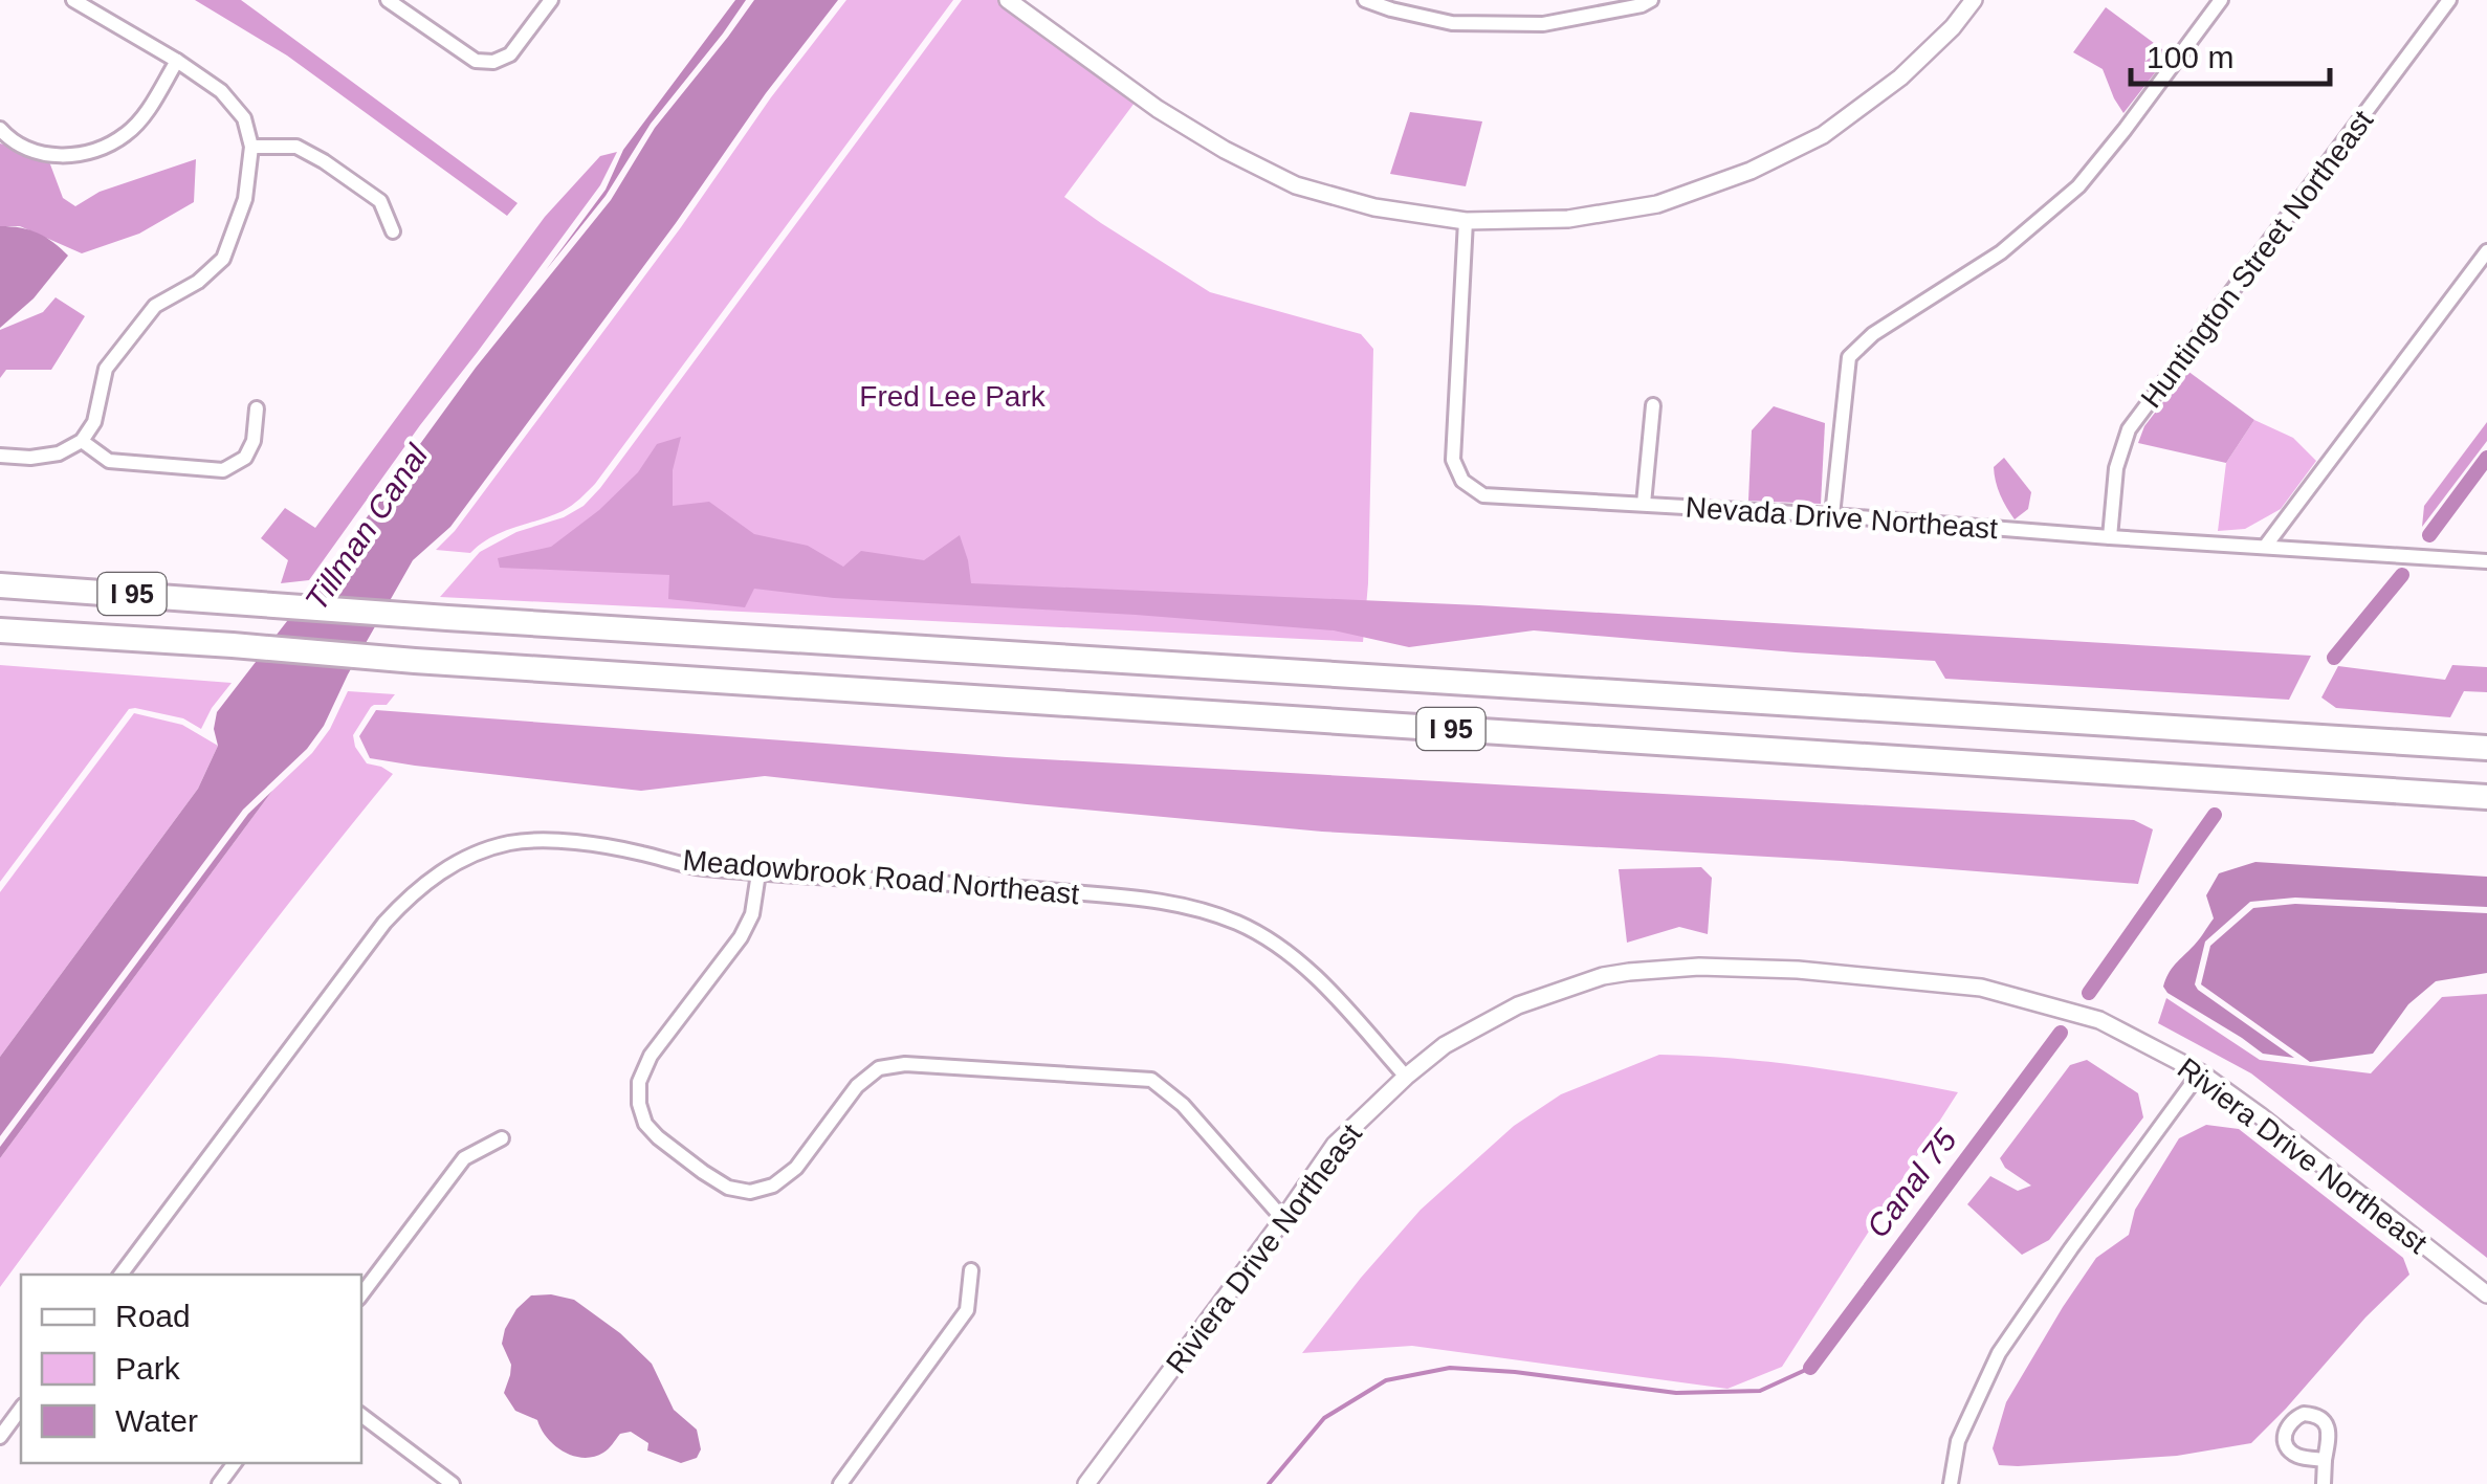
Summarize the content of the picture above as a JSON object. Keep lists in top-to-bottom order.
{
  "streets": {
    "highway": ["I 95"],
    "street": [
      "Huntington Street Northeast",
      "Nevada Drive Northeast",
      "Meadowbrook Road Northeast",
      "Riviera Drive Northeast"
    ]
  },
  "crossings": [
    ["Huntington Street Northeast", "Nevada Drive Northeast"],
    ["Meadowbrook Road Northeast", "Riviera Drive Northeast"]
  ],
  "water": ["Tillman Canal", "Canal 75"],
  "parks": ["Fred Lee Park"],
  "legend": ["Road", "Park", "Water"],
  "scale_bar": "100 m"
}
